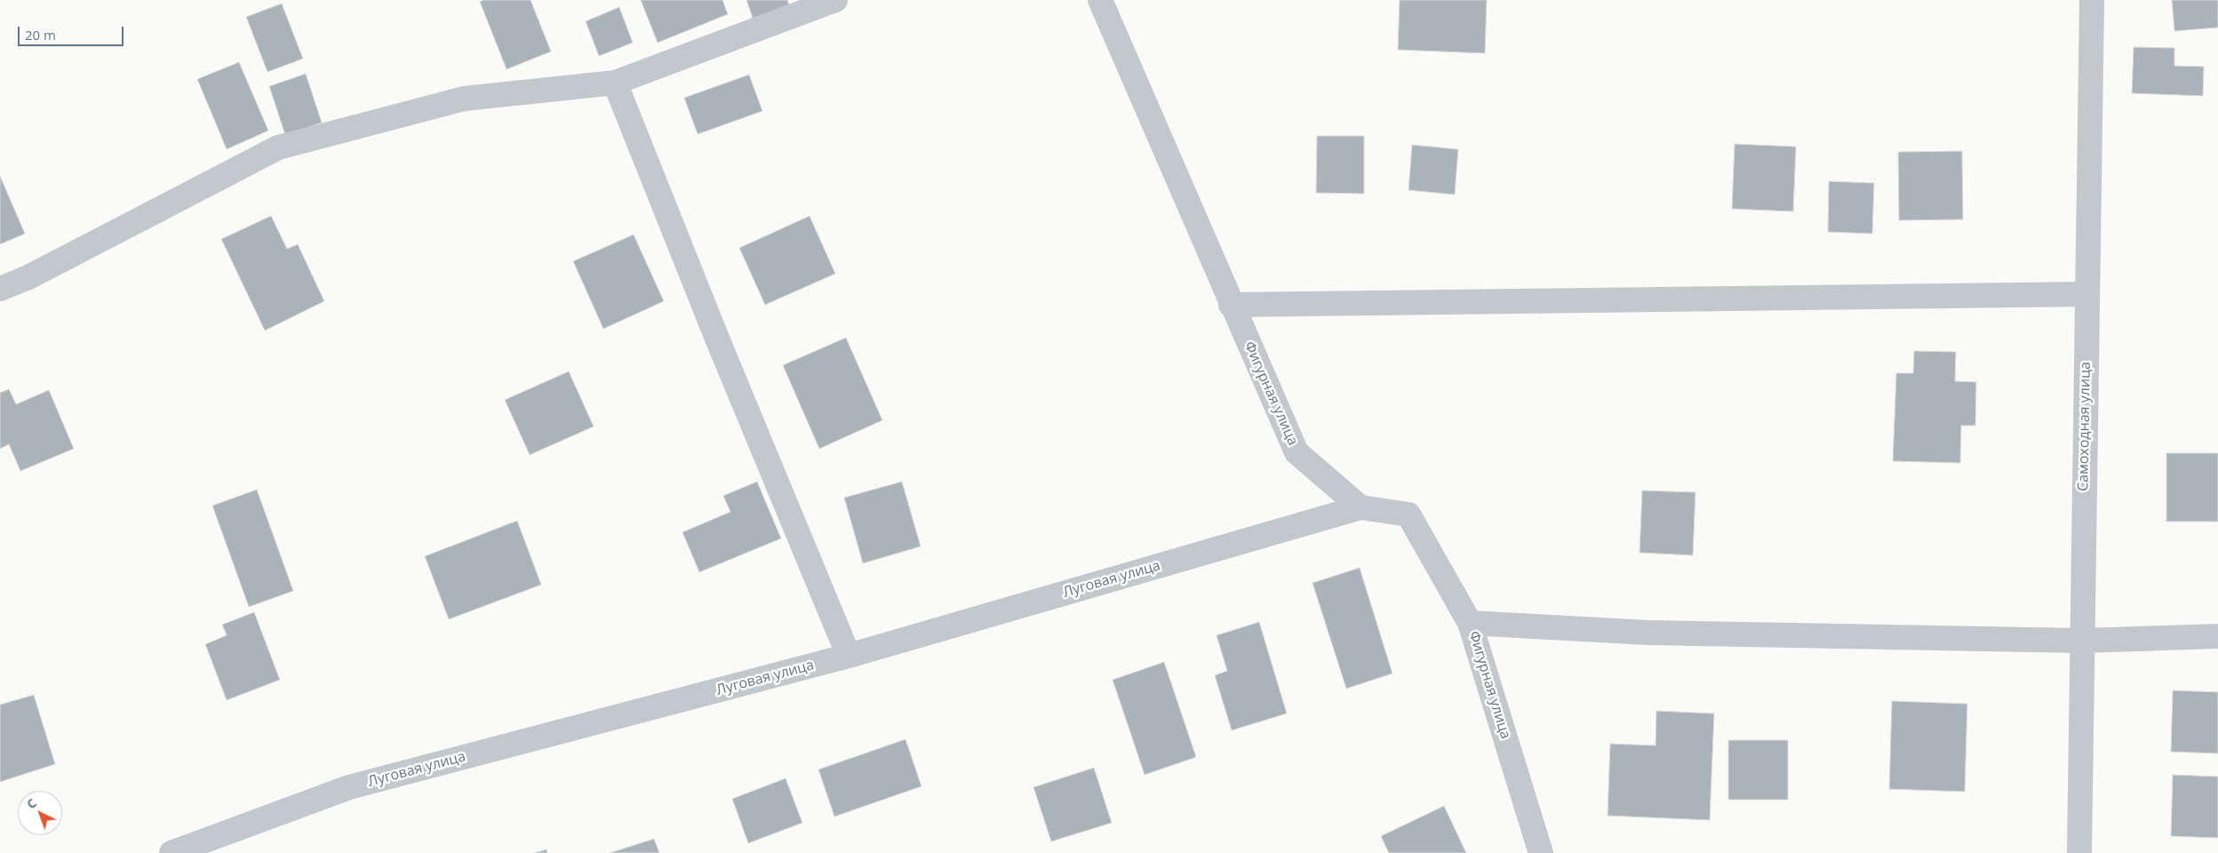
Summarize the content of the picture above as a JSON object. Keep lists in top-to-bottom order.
{
  "streets": {
    "street": ["Фигурная улица", "Самоходная улица", "Луговая улица"]
  },
  "crossings": [
    ["Фигурная улица", "Луговая улица"]
  ],
  "scale_bar": "20 m",
  "north": "top left"
}
